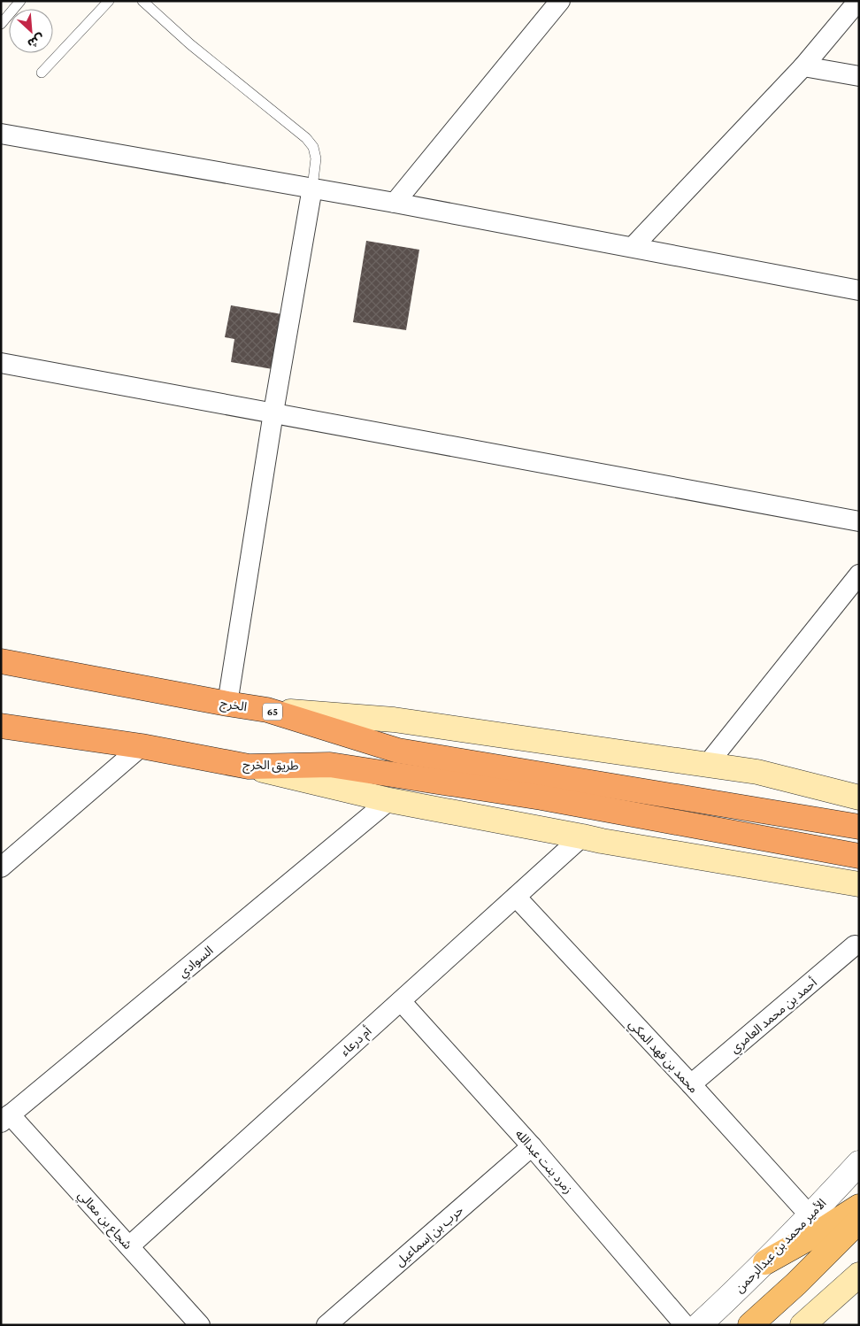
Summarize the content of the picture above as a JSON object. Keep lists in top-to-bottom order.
{
  "streets": {
    "highway": ["الخرج", "65", "طريق الخرج"],
    "street": [
      "السوادي",
      "أحمد بن محمد العامري",
      "أم درعاء",
      "محمد بن فهد المكي",
      "زمرد بنت عبدالله",
      "شجاع بن معالي",
      "حرب بن إسماعيل",
      "الأمير محمد بن عبدالرحمن"
    ]
  },
  "crossings": [
    ["الخرج", "طريق الخرج"],
    ["السوادي", "شجاع بن معالي"],
    ["أحمد بن محمد العامري", "محمد بن فهد المكي"],
    ["أم درعاء", "محمد بن فهد المكي"],
    ["أم درعاء", "زمرد بنت عبدالله"],
    ["أم درعاء", "شجاع بن معالي"],
    ["محمد بن فهد المكي", "الأمير محمد بن عبدالرحمن"],
    ["زمرد بنت عبدالله", "حرب بن إسماعيل"]
  ],
  "north": "bottom right"
}
